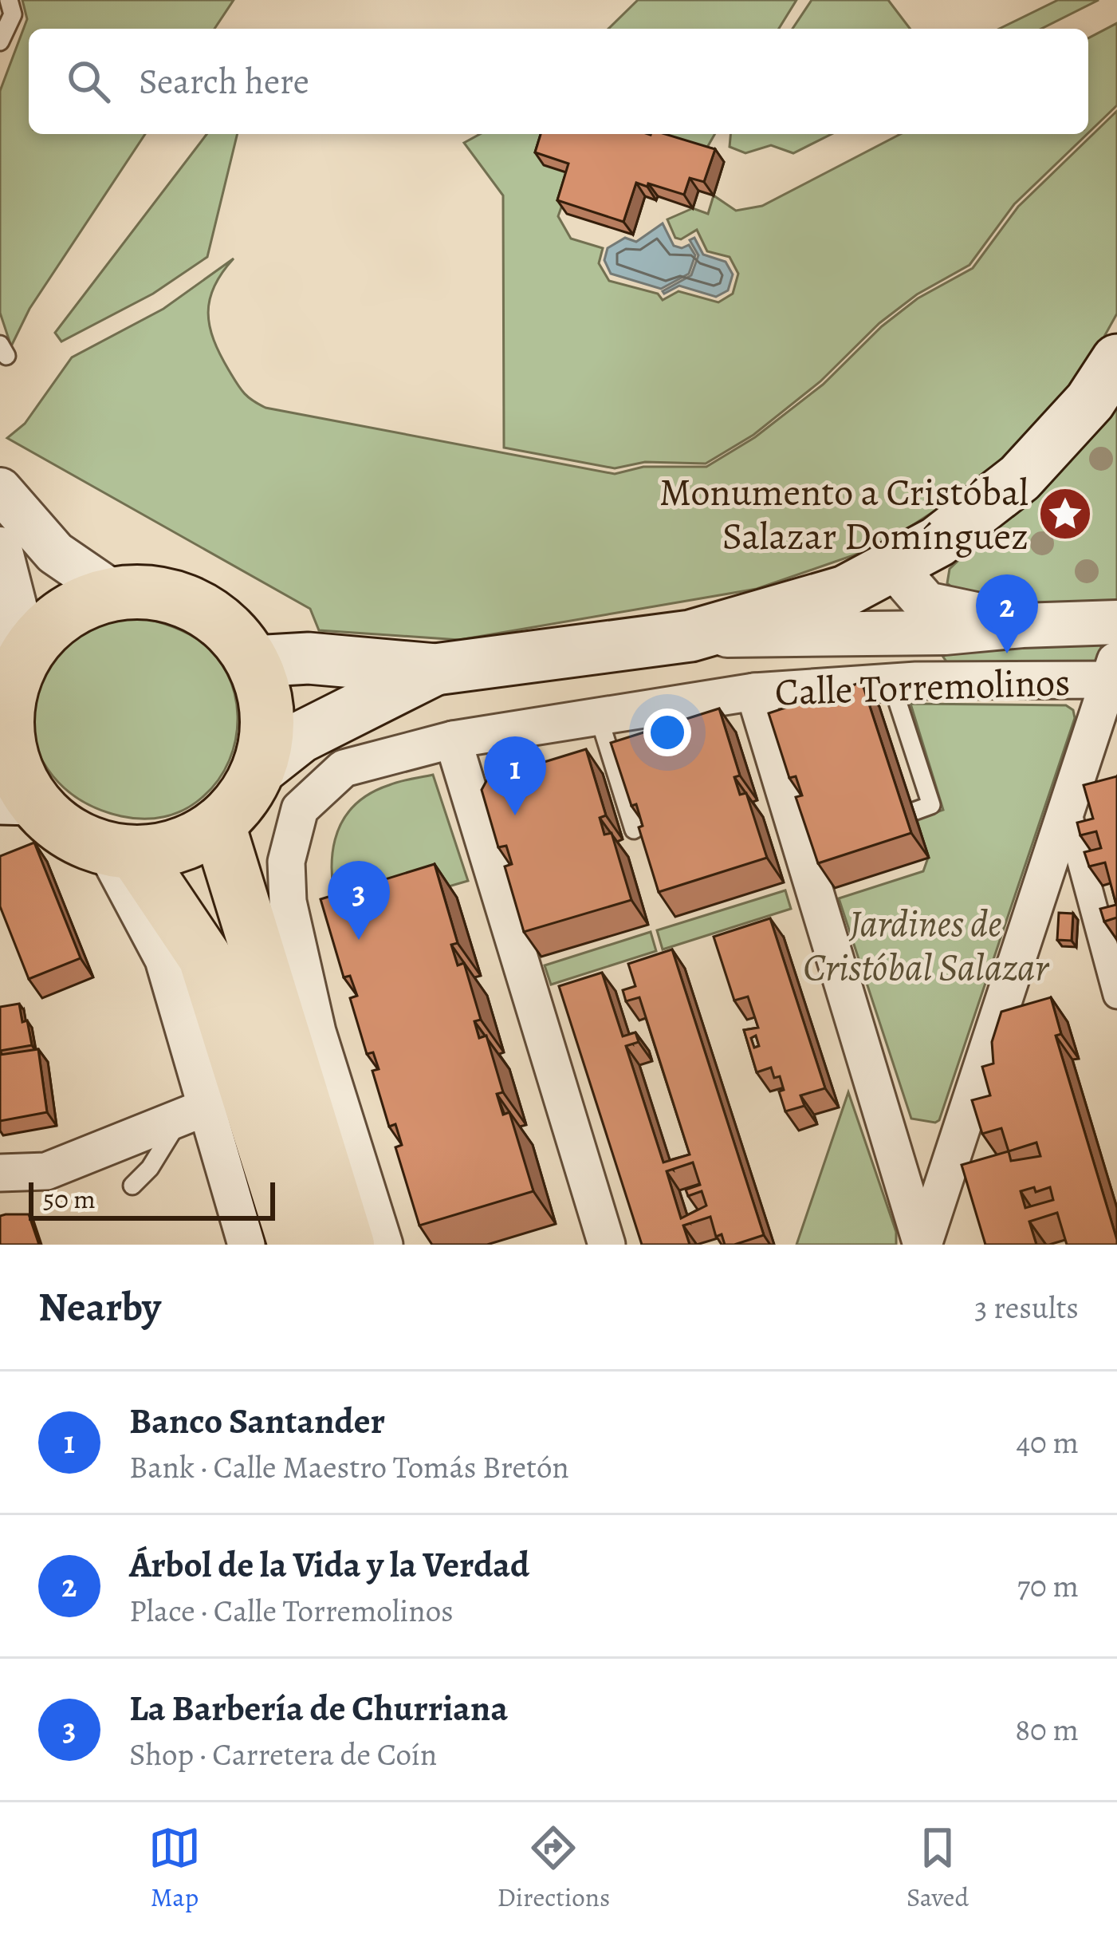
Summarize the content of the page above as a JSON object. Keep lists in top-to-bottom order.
{
  "streets": {
    "main road": ["Calle Torremolinos"]
  },
  "parks": ["Jardines de Cristóbal Salazar"],
  "places": {
    "place": ["Monumento a Cristóbal Salazar Domínguez"]
  },
  "scale_bar": "50 m",
  "page": {
    "search": "Search here",
    "pins": ["2", "1", "3"],
    "scale": "50 m",
    "heading": ["Nearby", "3 results"],
    "list": [
      {
        "mark": "1",
        "name": "Banco Santander",
        "note": "Bank · Calle Maestro Tomás Bretón",
        "value": "40 m"
      },
      {
        "mark": "2",
        "name": "Árbol de la Vida y la Verdad",
        "note": "Place · Calle Torremolinos",
        "value": "70 m"
      },
      {
        "mark": "3",
        "name": "La Barbería de Churriana",
        "note": "Shop · Carretera de Coín",
        "value": "80 m"
      }
    ],
    "nav": ["Map", "Directions", "Saved"]
  }
}
